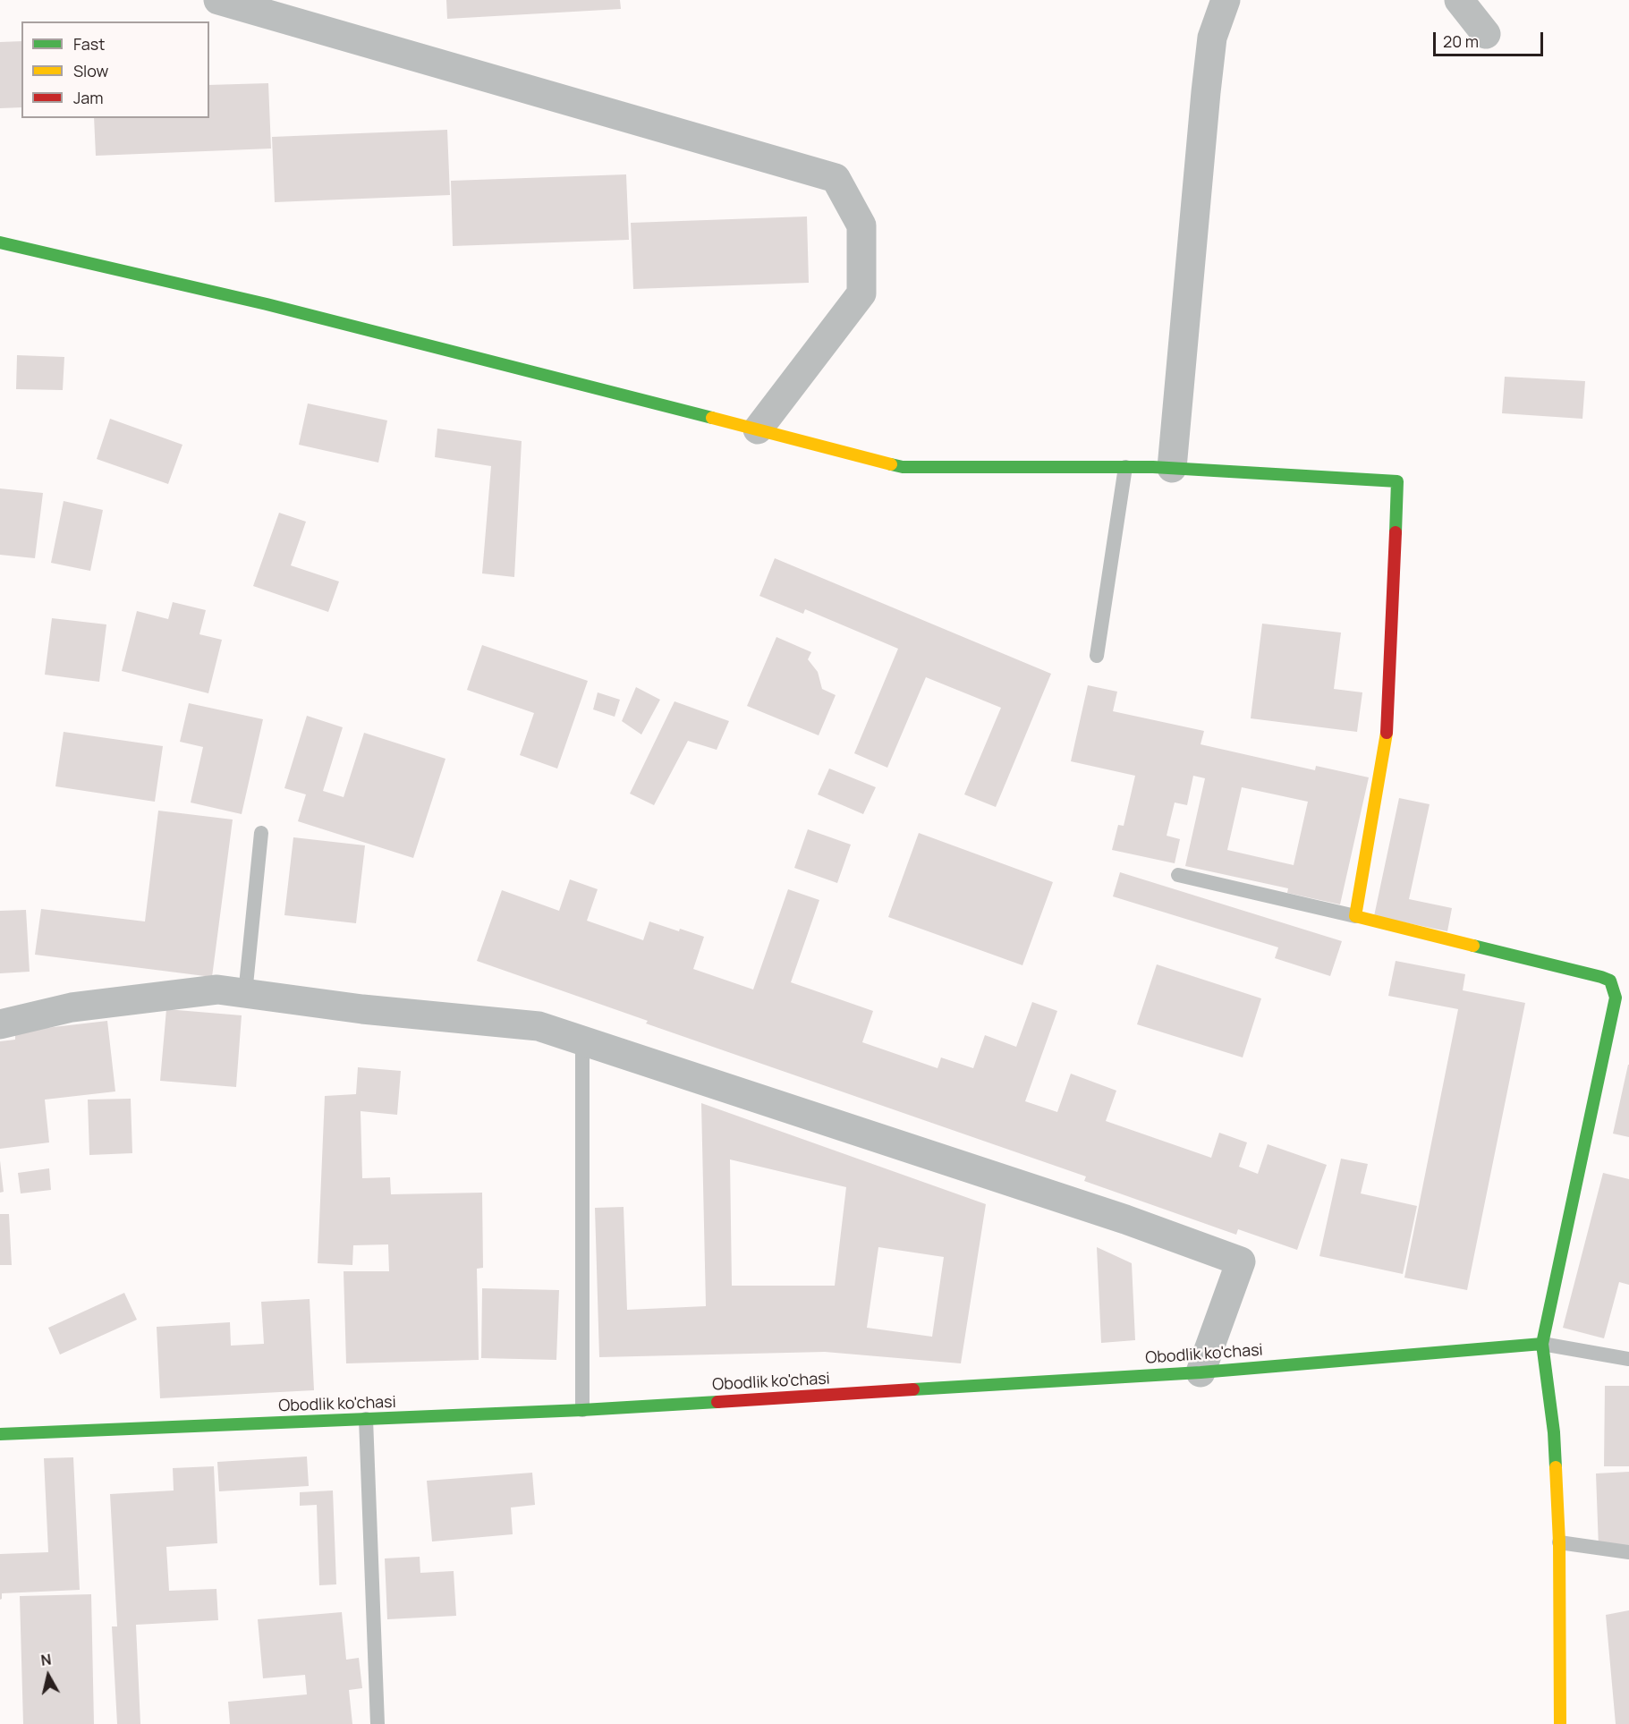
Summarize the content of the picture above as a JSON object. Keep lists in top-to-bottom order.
{
  "streets": {
    "street": ["Obodlik ko'chasi"]
  },
  "legend": ["Fast", "Slow", "Jam"],
  "scale_bar": "20 m",
  "north": "top"
}
